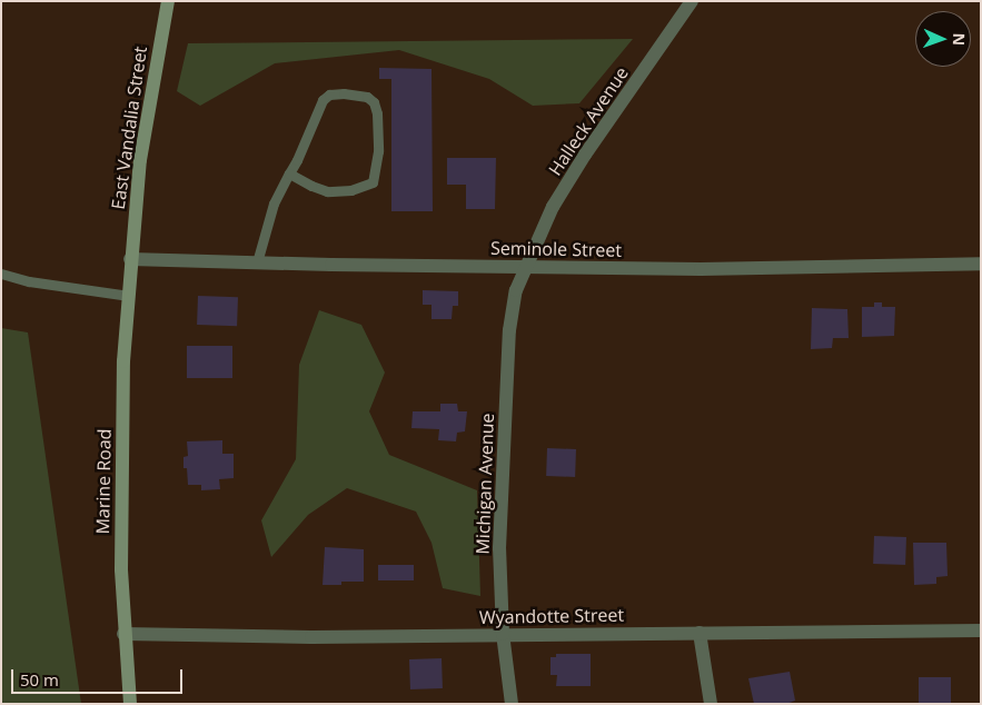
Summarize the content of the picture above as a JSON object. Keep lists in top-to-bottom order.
{
  "streets": {
    "main road": ["East Vandalia Street", "Marine Road"],
    "street": [
      "Halleck Avenue",
      "Seminole Street",
      "Michigan Avenue",
      "Wyandotte Street"
    ]
  },
  "crossings": [
    ["Halleck Avenue", "Seminole Street"],
    ["Halleck Avenue", "Michigan Avenue"],
    ["East Vandalia Street", "Seminole Street"],
    ["East Vandalia Street", "Marine Road"],
    ["Seminole Street", "Marine Road"],
    ["Seminole Street", "Michigan Avenue"],
    ["Marine Road", "Wyandotte Street"],
    ["Michigan Avenue", "Wyandotte Street"]
  ],
  "scale_bar": "50 m",
  "north": "right"
}
